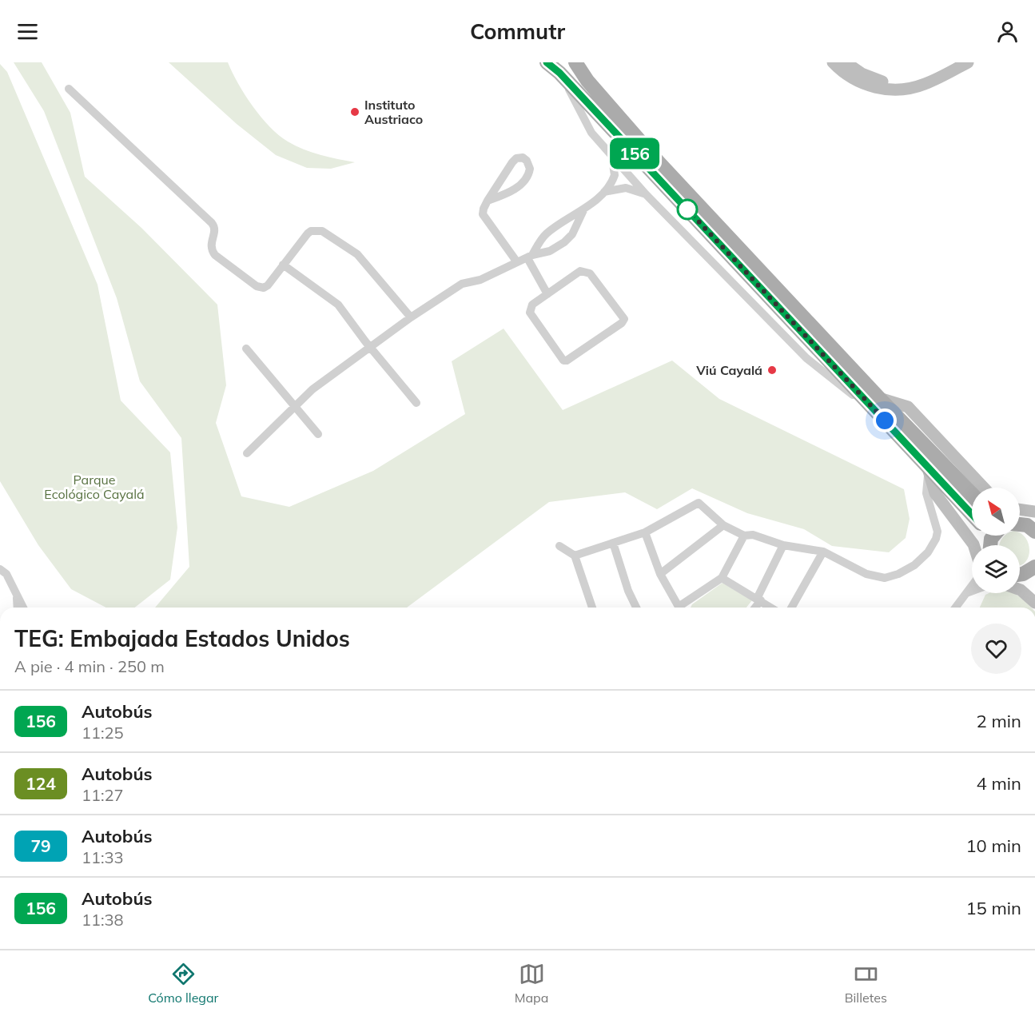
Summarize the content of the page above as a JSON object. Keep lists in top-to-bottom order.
{
  "parks": ["Parque Ecológico Cayalá"],
  "places": ["Instituto Austriaco", "Viú Cayalá"],
  "lines": ["bus line 156"],
  "north": "top left",
  "page": {
    "header": "Commutr",
    "on_map": "156",
    "heading": ["TEG: Embajada Estados Unidos", "A pie · 4 min · 250 m"],
    "list": [
      {
        "mark": "156",
        "name": "Autobús",
        "note": "11:25",
        "value": "2 min"
      },
      {
        "mark": "124",
        "name": "Autobús",
        "note": "11:27",
        "value": "4 min"
      },
      {
        "mark": "79",
        "name": "Autobús",
        "note": "11:33",
        "value": "10 min"
      },
      {
        "mark": "156",
        "name": "Autobús",
        "note": "11:38",
        "value": "15 min"
      }
    ],
    "tabs": ["Cómo llegar", "Mapa", "Billetes"]
  }
}
